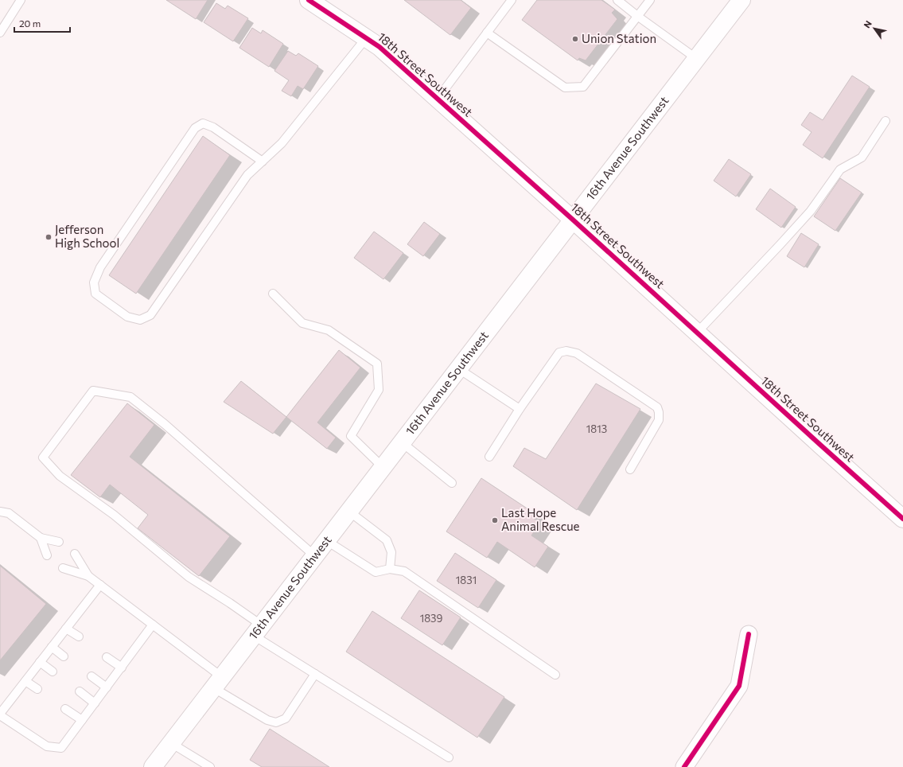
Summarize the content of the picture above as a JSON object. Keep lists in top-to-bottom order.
{
  "streets": {
    "main road": ["18th Street Southwest", "16th Avenue Southwest"]
  },
  "crossings": [
    ["18th Street Southwest", "16th Avenue Southwest"]
  ],
  "places": ["Union Station", "Jefferson High School", "Last Hope Animal Rescue"],
  "house_numbers": ["1813", "1831", "1839"],
  "scale_bar": "20 m",
  "north": "top left"
}
